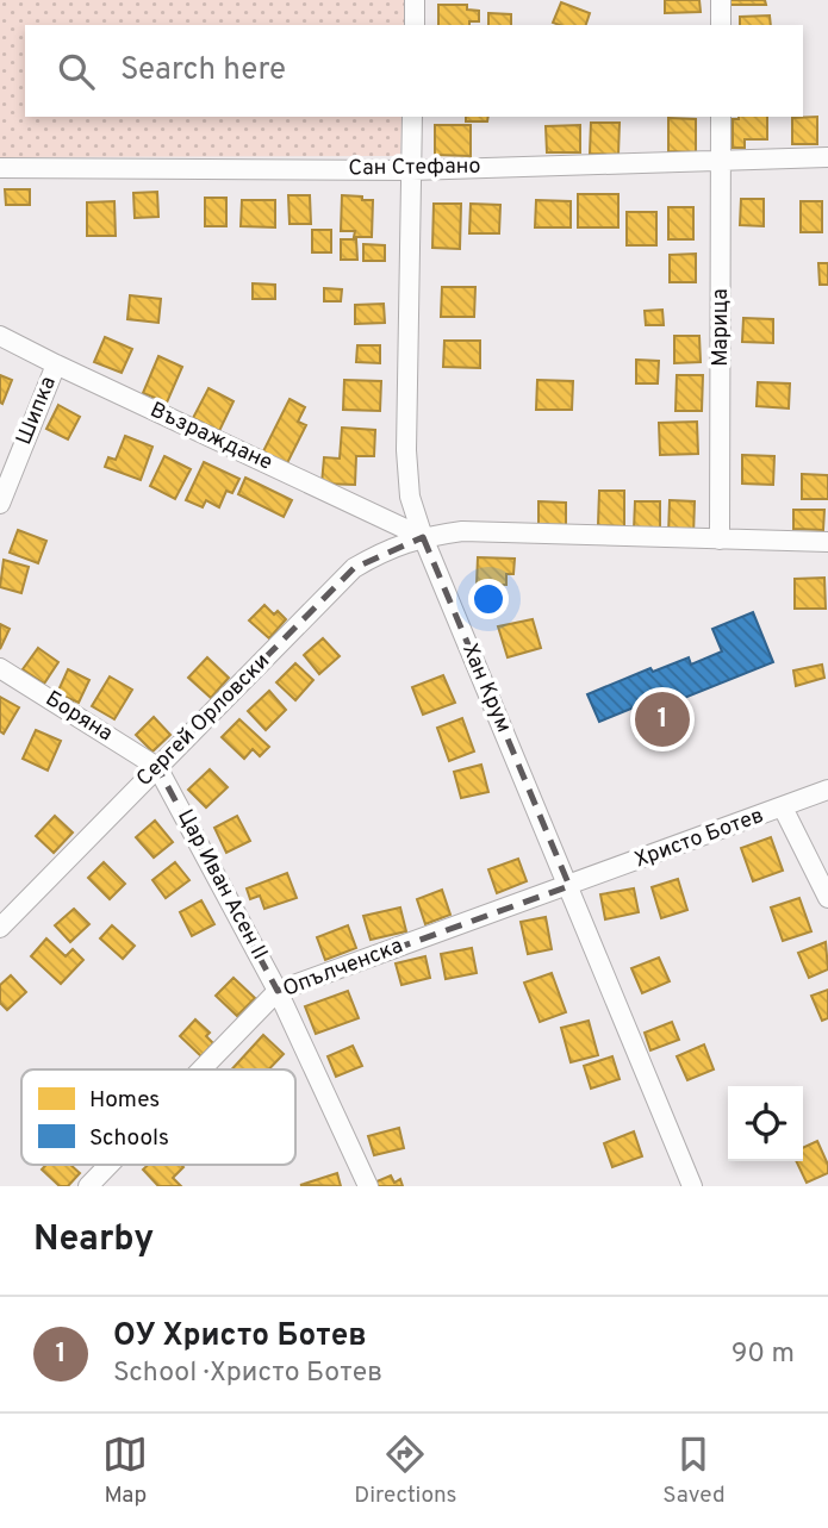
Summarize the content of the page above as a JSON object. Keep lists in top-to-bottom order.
{
  "streets": {
    "street": [
      "Сан Стефано",
      "Марица",
      "Шипка",
      "Възраждане",
      "Хан Крум",
      "Боряна",
      "Сергей Орловски",
      "Христо Ботев",
      "Цар Иван Асен II",
      "Опълченска"
    ]
  },
  "crossings": [
    ["Сан Стефано", "Марица"],
    ["Сан Стефано", "Хан Крум"],
    ["Марица", "Сергей Орловски"],
    ["Шипка", "Възраждане"],
    ["Възраждане", "Хан Крум"],
    ["Възраждане", "Сергей Орловски"],
    ["Хан Крум", "Сергей Орловски"],
    ["Хан Крум", "Христо Ботев"],
    ["Хан Крум", "Опълченска"],
    ["Боряна", "Сергей Орловски"],
    ["Боряна", "Цар Иван Асен II"],
    ["Сергей Орловски", "Цар Иван Асен II"],
    ["Христо Ботев", "Опълченска"],
    ["Цар Иван Асен II", "Опълченска"]
  ],
  "legend": ["Homes", "Schools"],
  "page": {
    "search": "Search here",
    "pins": "1",
    "heading": "Nearby",
    "list": [
      {
        "mark": "1",
        "name": "ОУ Христо Ботев",
        "note": "School · Христо Ботев",
        "value": "90 m"
      }
    ],
    "nav": ["Map", "Directions", "Saved"]
  }
}
